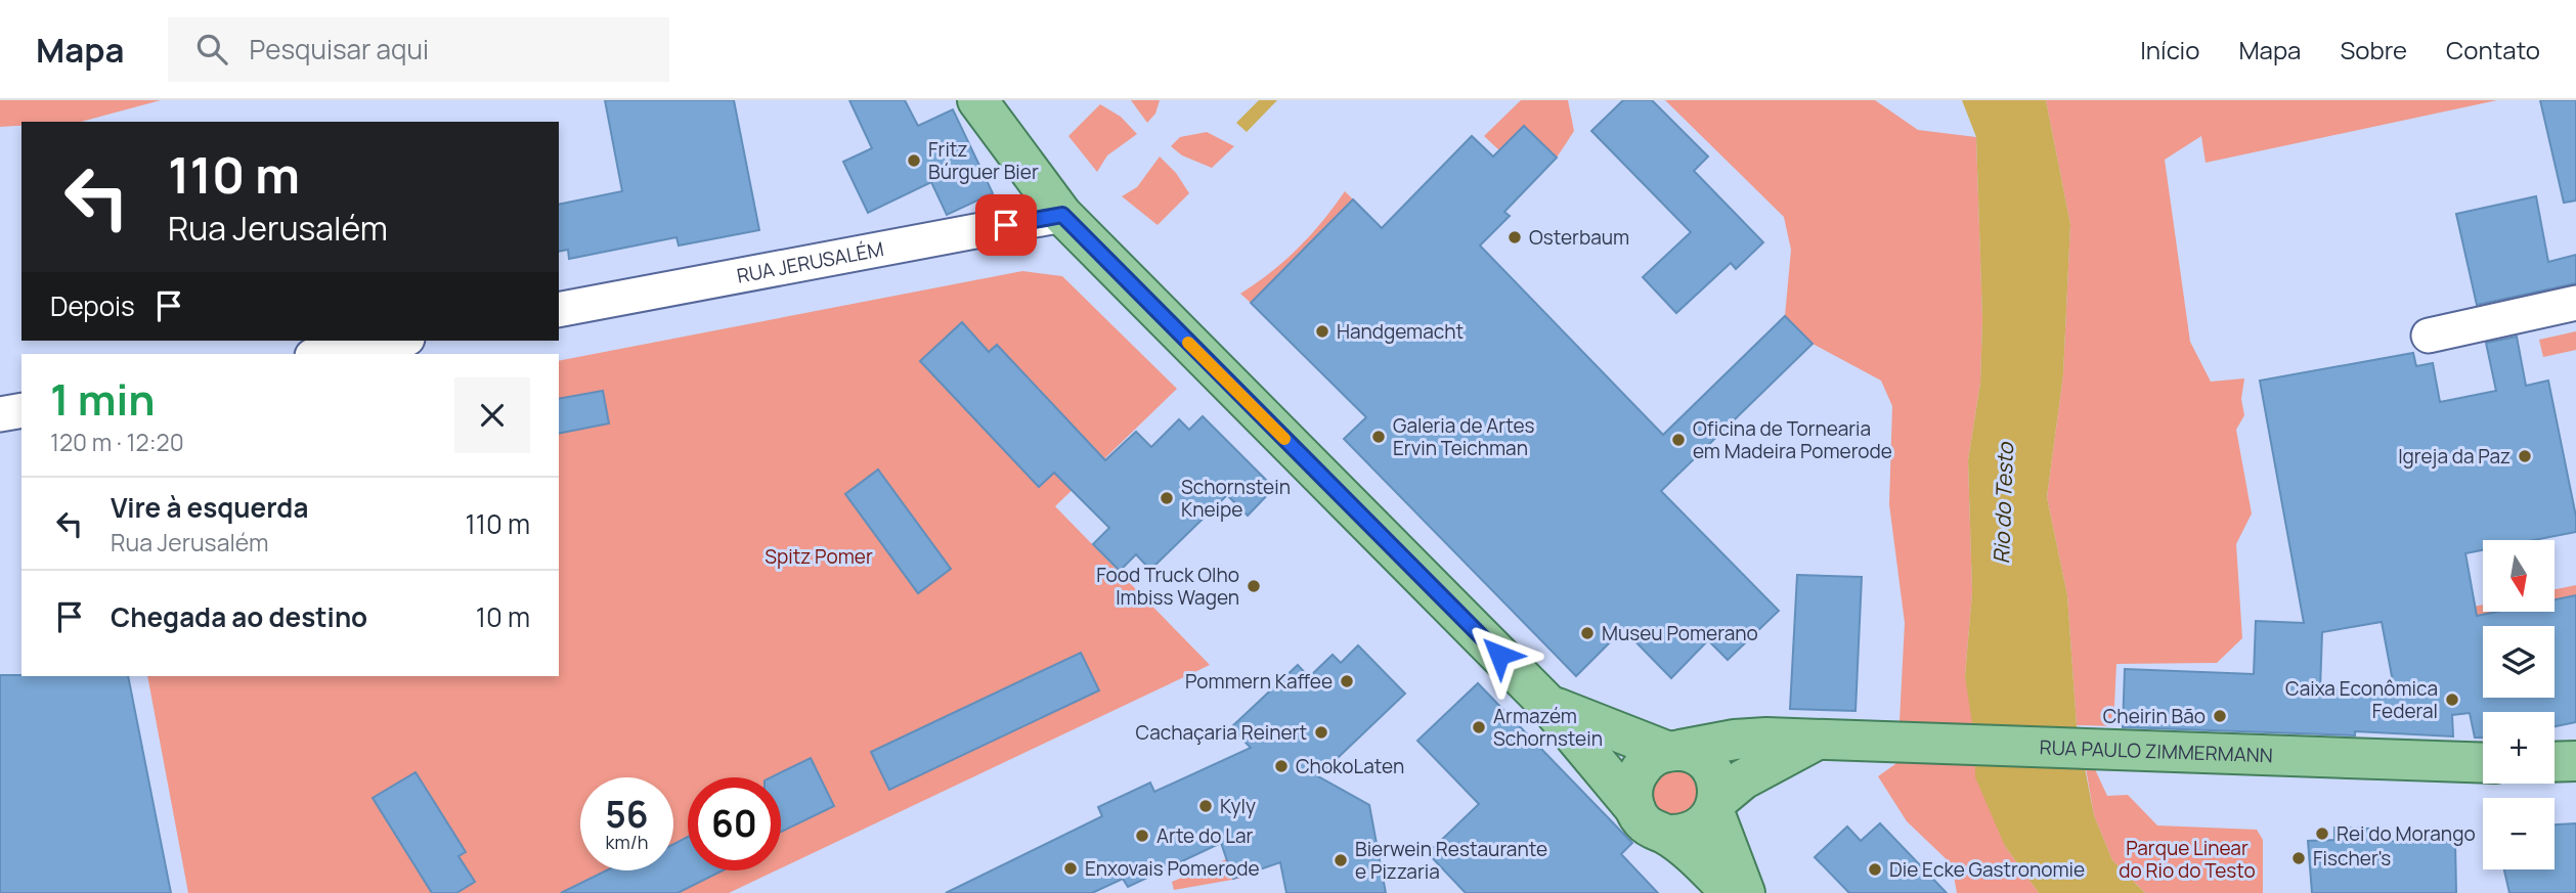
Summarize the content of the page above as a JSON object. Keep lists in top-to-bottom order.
{
  "streets": {
    "main road": ["RUA PAULO ZIMMERMANN"],
    "street": ["RUA JERUSALÉM"]
  },
  "water": ["Rio do Testo"],
  "parks": ["Spitz Pomer", "Parque Linear do Rio do Testo"],
  "places": [
    "Fritz Búrguer Bier",
    "Osterbaum",
    "Handgemacht",
    "Galeria de Artes Ervin Teichman",
    "Oficina de Tornearia em Madeira Pomerode",
    "Igreja da Paz",
    "Schornstein Kneipe",
    "Food Truck Olho Imbiss Wagen",
    "Museu Pomerano",
    "Pommern Kaffee",
    "Caixa Econômica Federal",
    "Cheirin Bão",
    "Armazém Schornstein",
    "Cachaçaria Reinert",
    "ChokoLaten",
    "Kyly",
    "Rei do Morango",
    "Arte do Lar",
    "Fischer's",
    "Bierwein Restaurante e Pizzaria",
    "Enxovais Pomerode",
    "Die Ecke Gastronomie"
  ],
  "north": "bottom",
  "page": {
    "header": "Mapa",
    "search": "Pesquisar aqui",
    "nav": [
      "Início",
      "Mapa",
      "Sobre",
      "Contato"
    ],
    "turn": ["110 m", "Rua Jerusalém"],
    "then": "Depois",
    "heading": ["1 min", "120 m · 12:20"],
    "list": [
      {
        "name": "Vire à esquerda",
        "note": "Rua Jerusalém",
        "value": "110 m"
      },
      {
        "name": "Chegada ao destino",
        "value": "10 m"
      }
    ],
    "map_buttons": ["+", "−"],
    "speed": "56 km/h",
    "limit": "60"
  }
}
